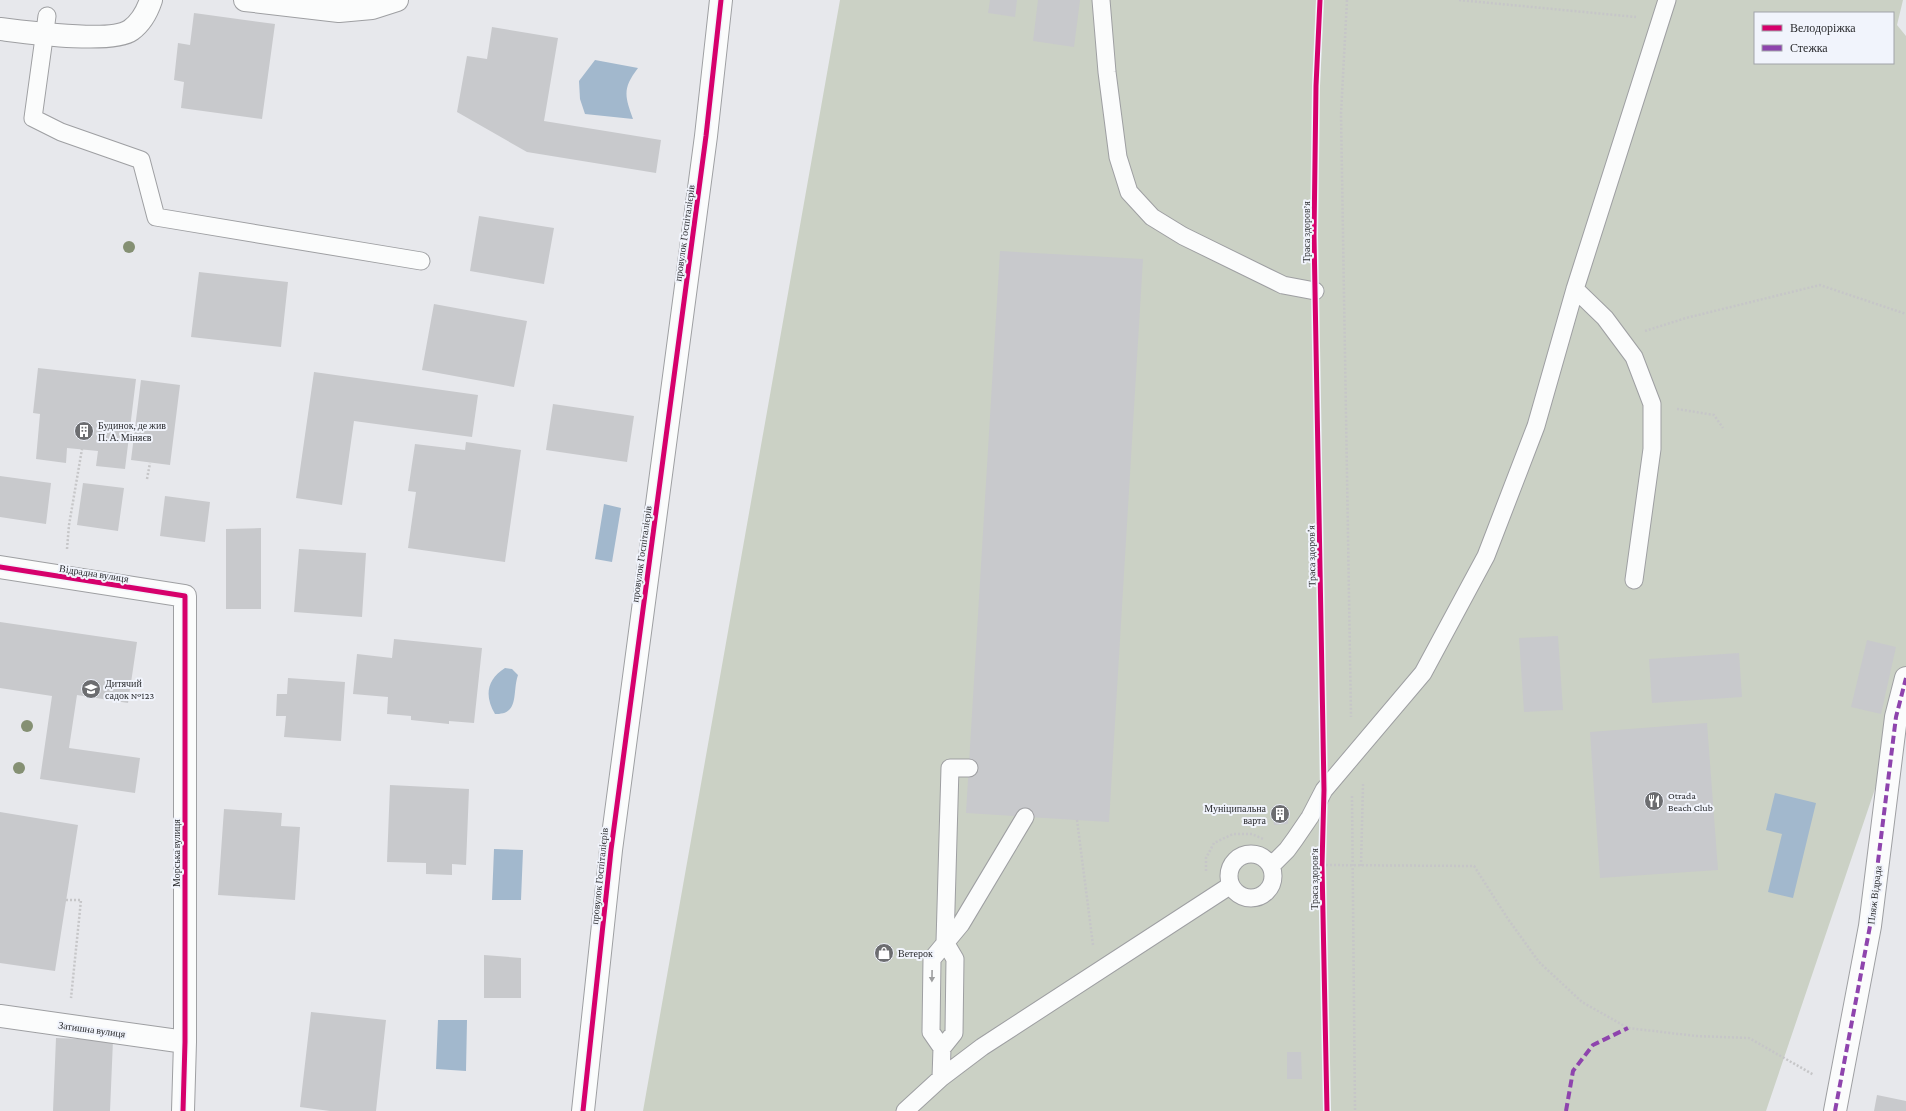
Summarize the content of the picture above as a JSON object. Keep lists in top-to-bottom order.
{
  "streets": {
    "street": [
      "провулок Госпіталієрів",
      "Відрадна вулиця",
      "Морська вулиця",
      "Пляж Відрада",
      "Затишна вулиця"
    ],
    "cycle path": ["Траса здоров’я"]
  },
  "crossings": [
    ["Відрадна вулиця", "Морська вулиця"],
    ["Морська вулиця", "Затишна вулиця"]
  ],
  "places": {
    "building": ["Будинок, де жив П. А. Міняєв", "Муніципальна варта"],
    "school or university": ["Дитячий садок №123"],
    "restaurant": ["Otrada Beach Club"],
    "shop": ["Ветерок"]
  },
  "legend": ["Велодоріжка", "Стежка"]
}
